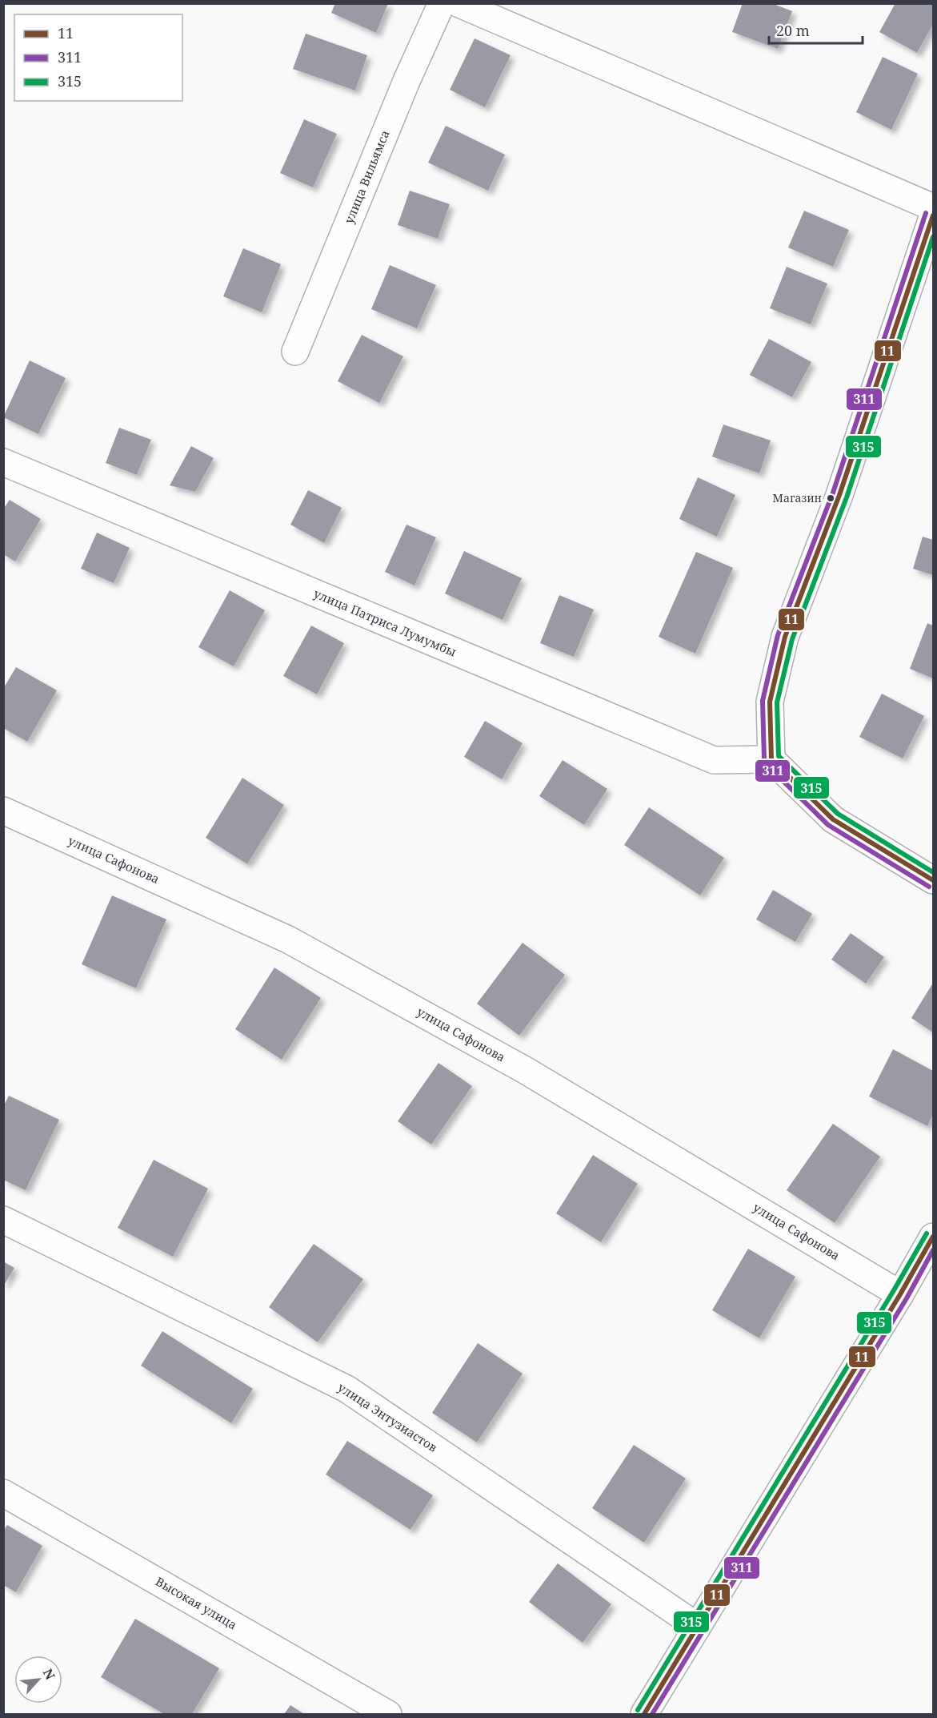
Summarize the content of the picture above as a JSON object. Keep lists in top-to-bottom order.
{
  "streets": {
    "street": [
      "улица Вильямса",
      "улица Патриса Лумумбы",
      "улица Сафонова",
      "улица Энтузиастов",
      "Высокая улица"
    ]
  },
  "places": ["Магазин"],
  "lines": ["transit line 311", "transit line 11", "transit line 315"],
  "legend": ["11", "311", "315"],
  "scale_bar": "20 m",
  "north": "top right"
}
